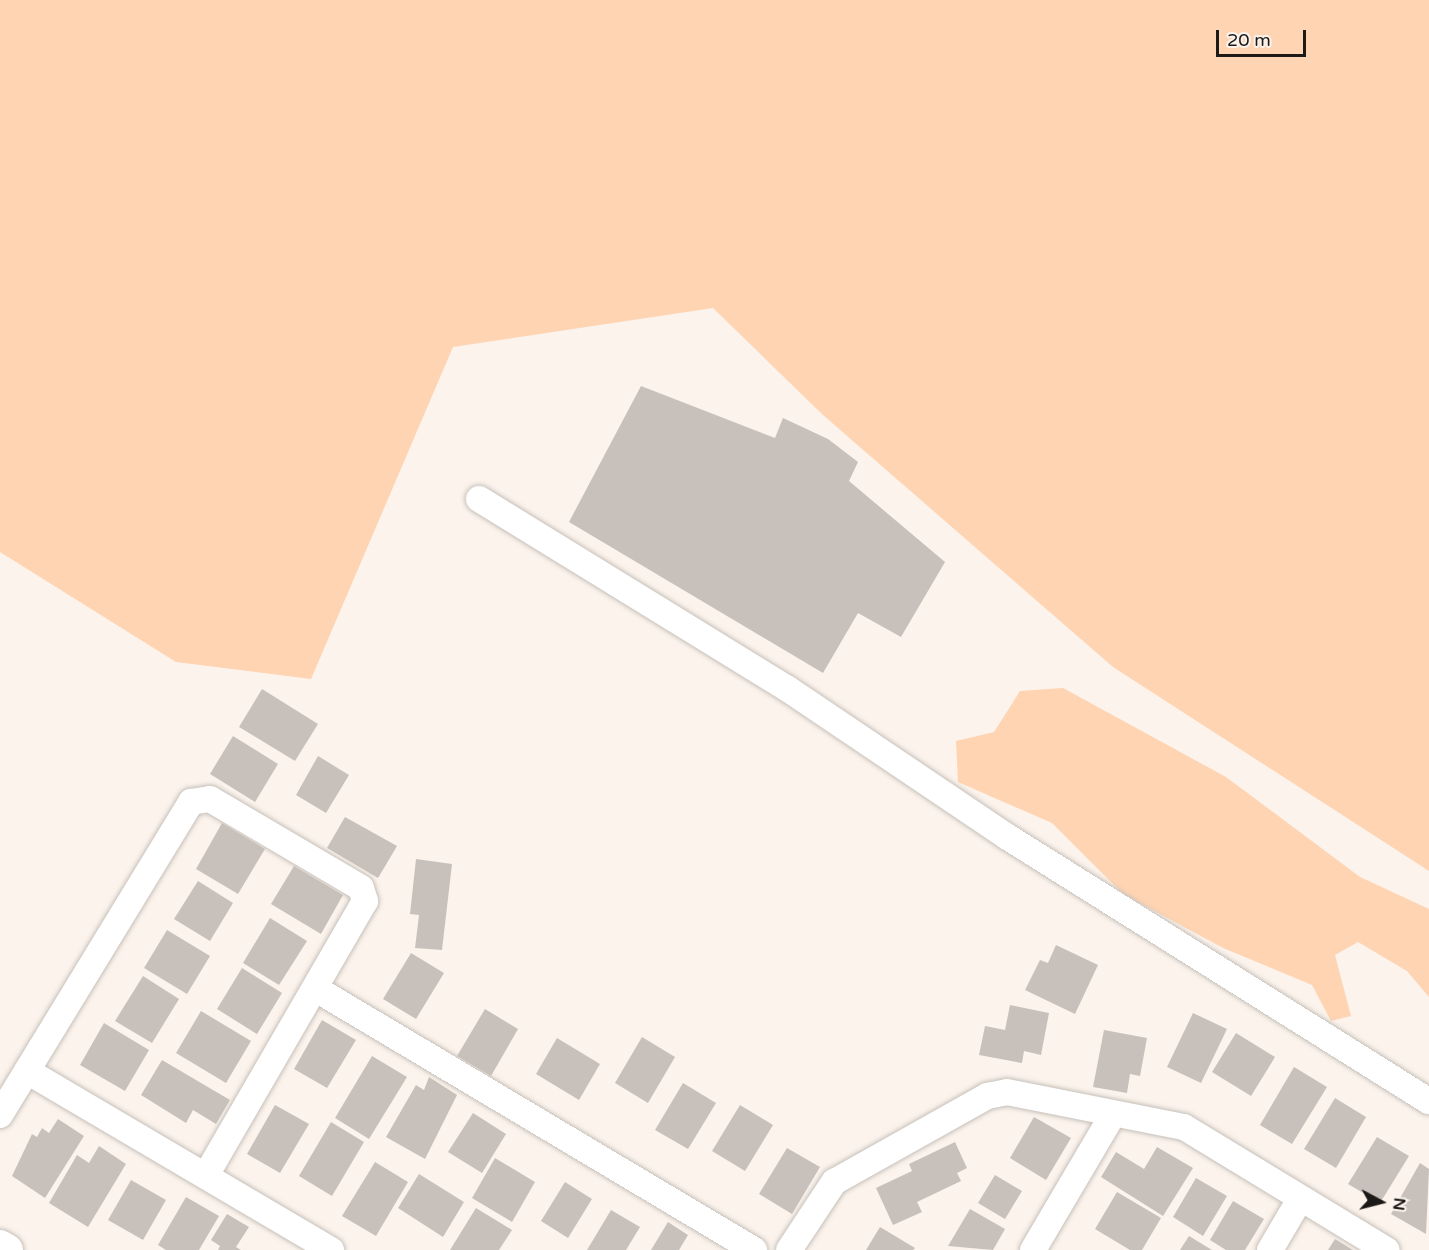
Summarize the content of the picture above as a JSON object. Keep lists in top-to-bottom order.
{
  "scale_bar": "20 m",
  "north": "right"
}
